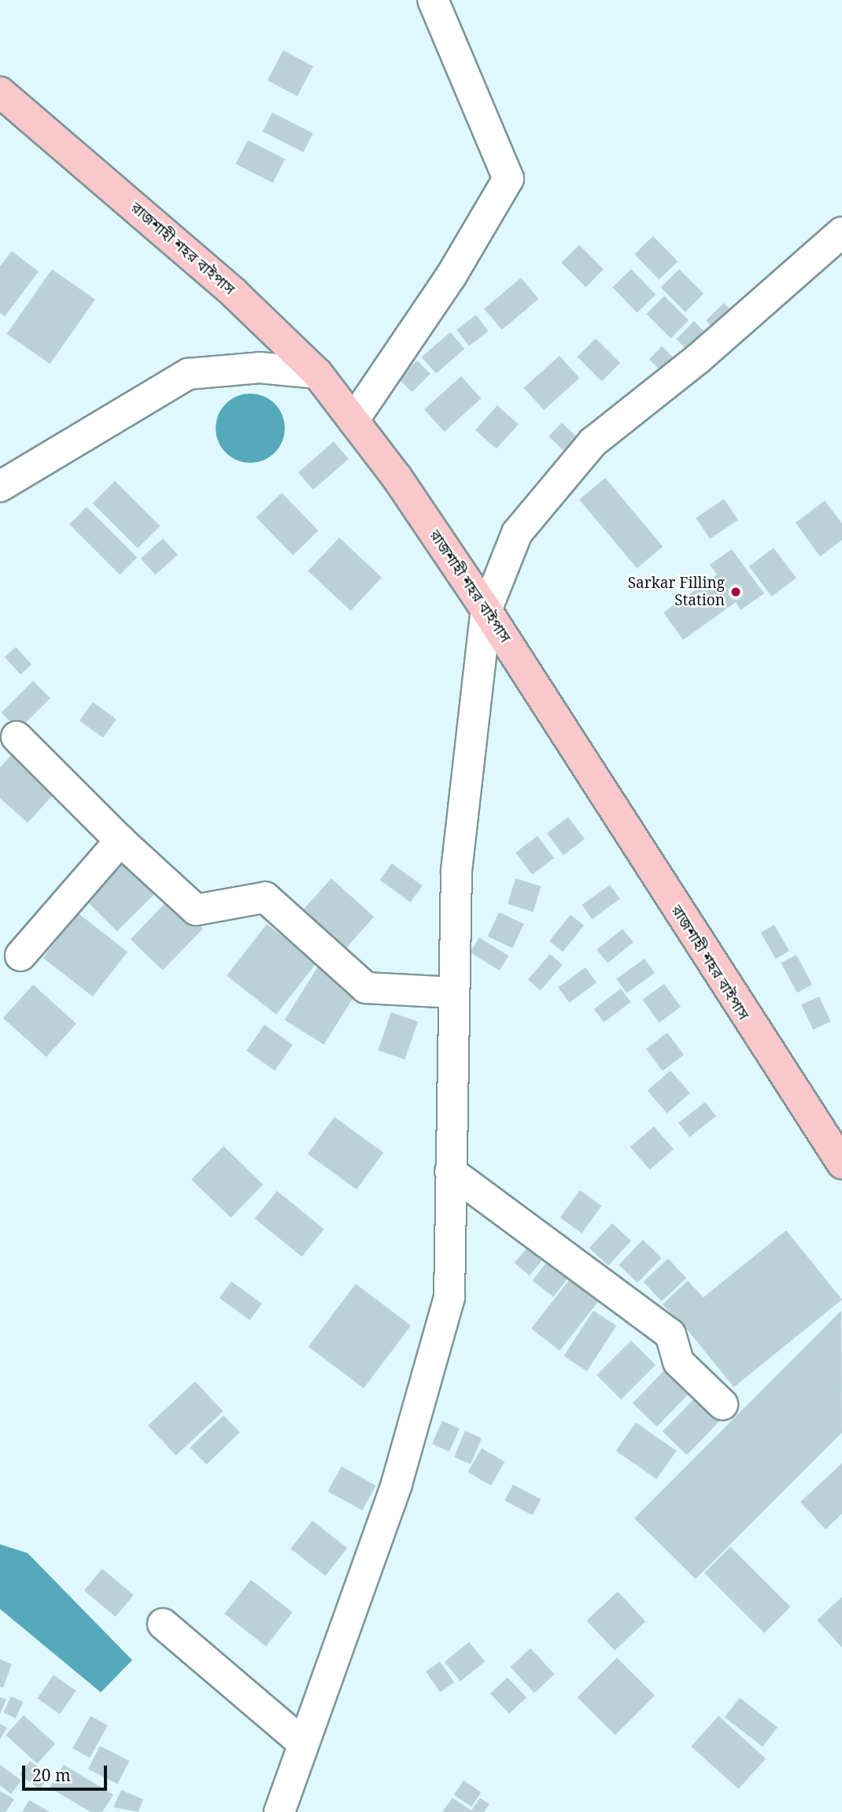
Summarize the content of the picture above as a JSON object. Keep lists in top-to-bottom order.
{
  "streets": {
    "highway": ["রাজশাহী শহর বাইপাস"]
  },
  "places": ["Sarkar Filling Station"],
  "scale_bar": "20 m"
}
